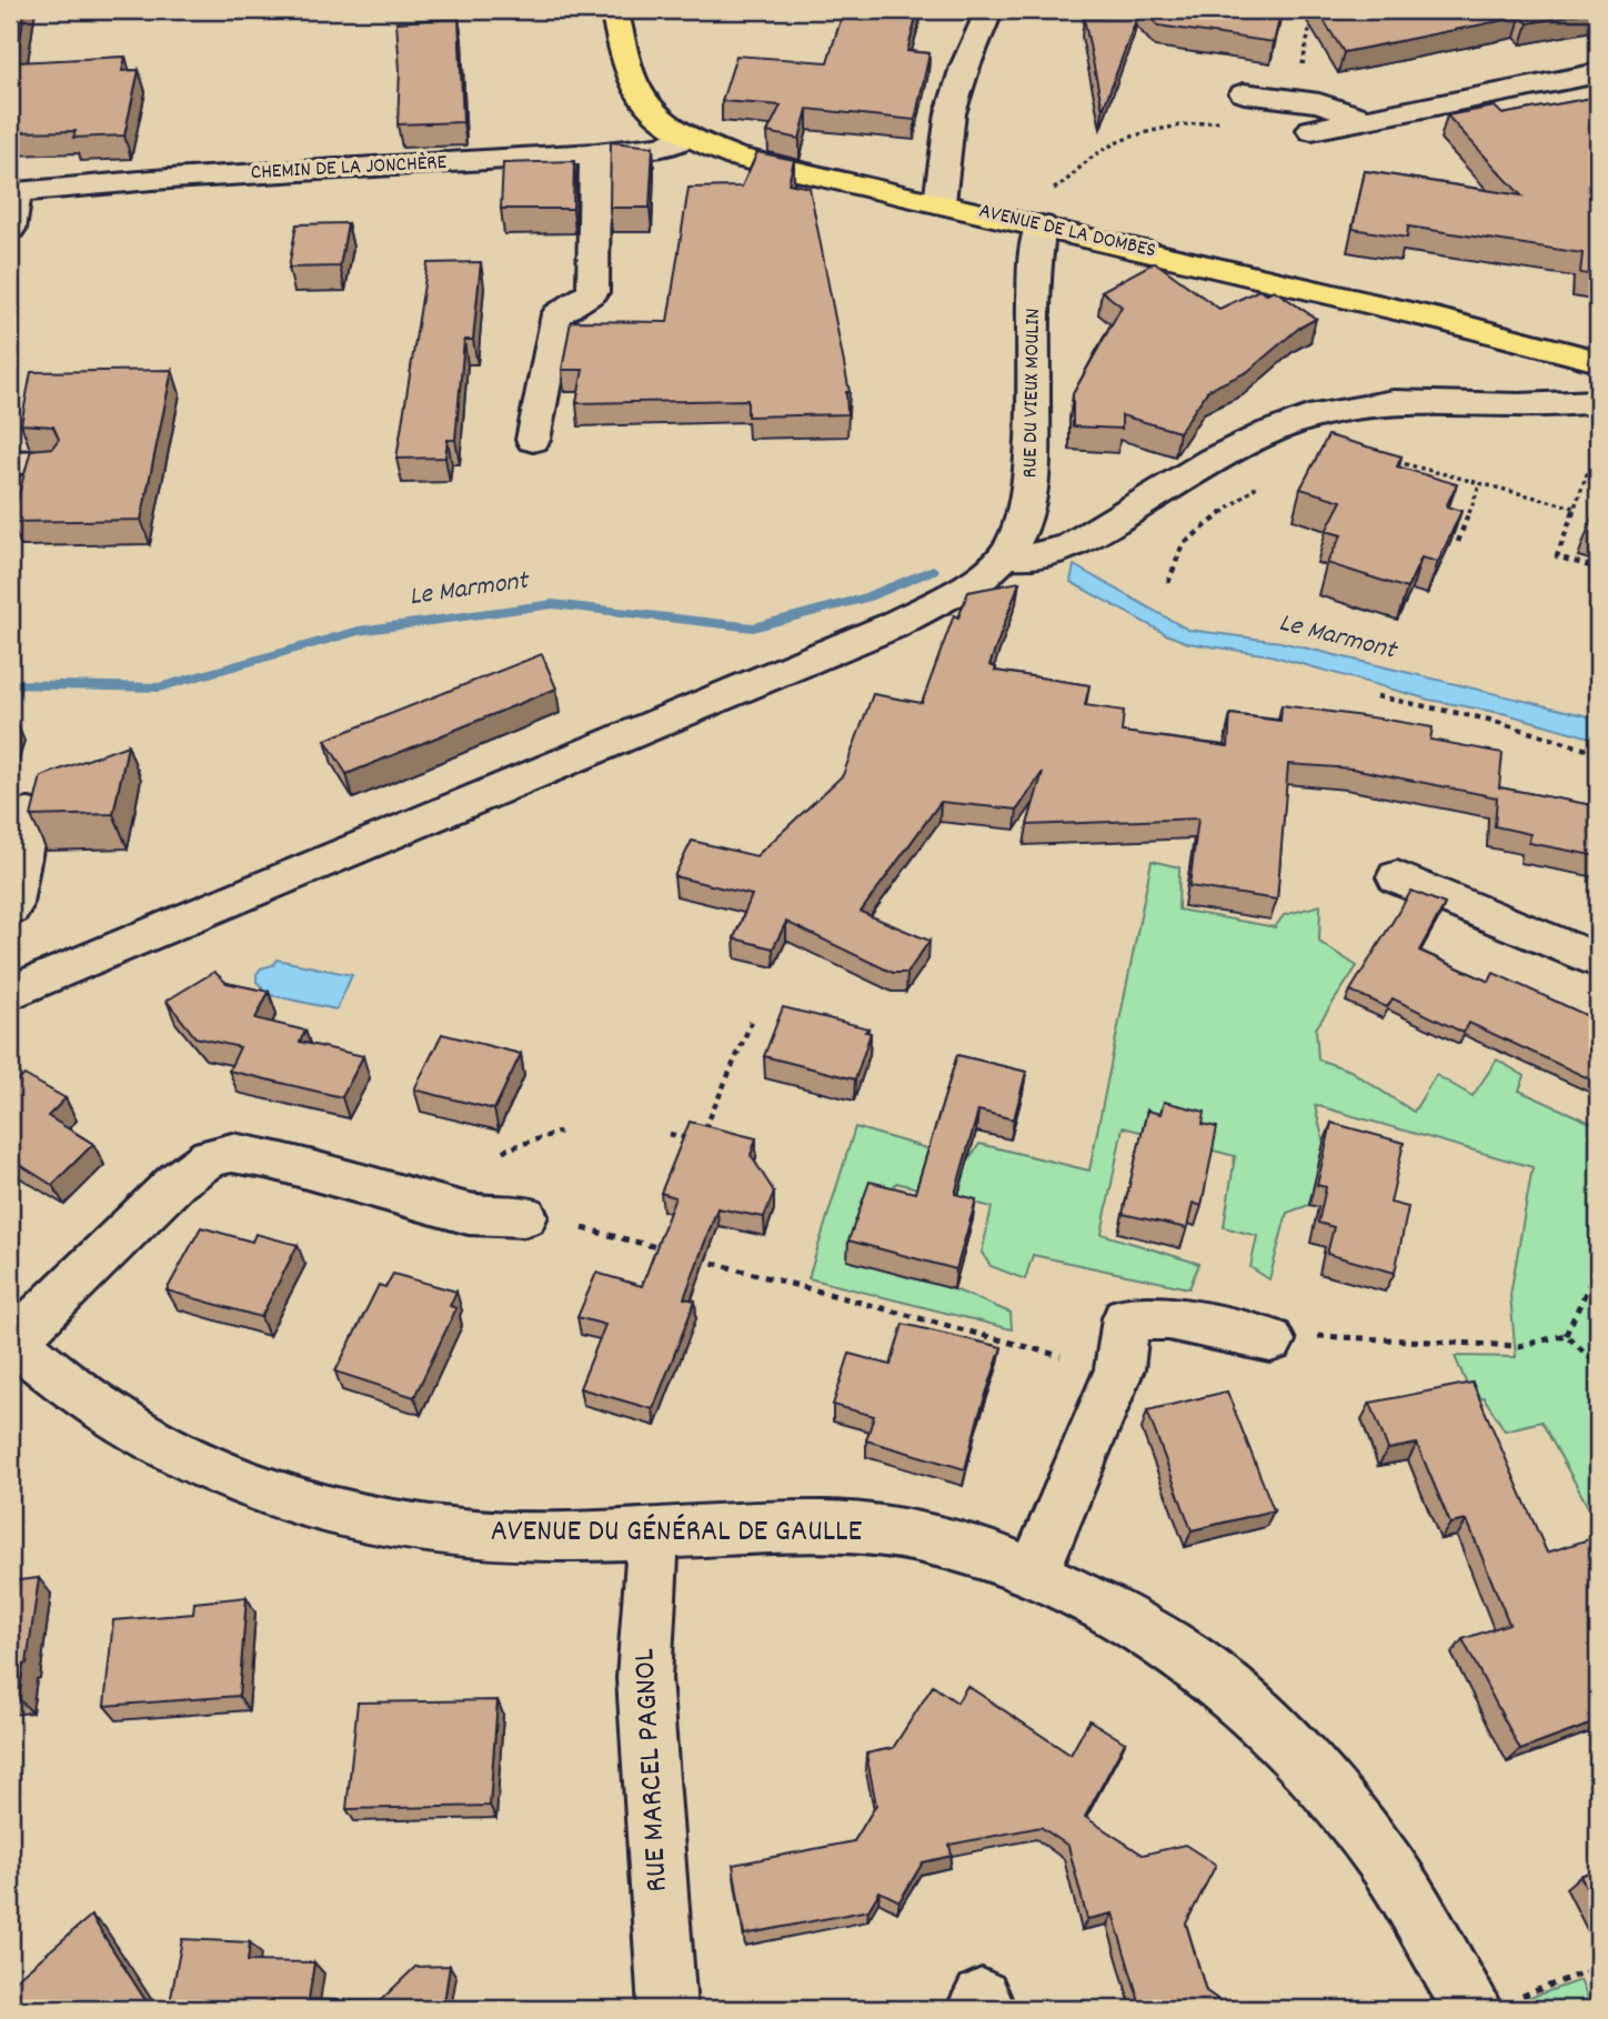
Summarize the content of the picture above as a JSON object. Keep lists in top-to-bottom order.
{
  "streets": {
    "main road": ["AVENUE DE LA DOMBES"],
    "street": [
      "CHEMIN DE LA JONCHÈRE",
      "RUE DU VIEUX MOULIN",
      "AVENUE DU GÉNÉRAL DE GAULLE",
      "RUE MARCEL PAGNOL"
    ]
  },
  "crossings": [
    ["CHEMIN DE LA JONCHÈRE", "AVENUE DE LA DOMBES"],
    ["AVENUE DE LA DOMBES", "RUE DU VIEUX MOULIN"],
    ["AVENUE DU GÉNÉRAL DE GAULLE", "RUE MARCEL PAGNOL"]
  ],
  "water": ["Le Marmont"]
}
